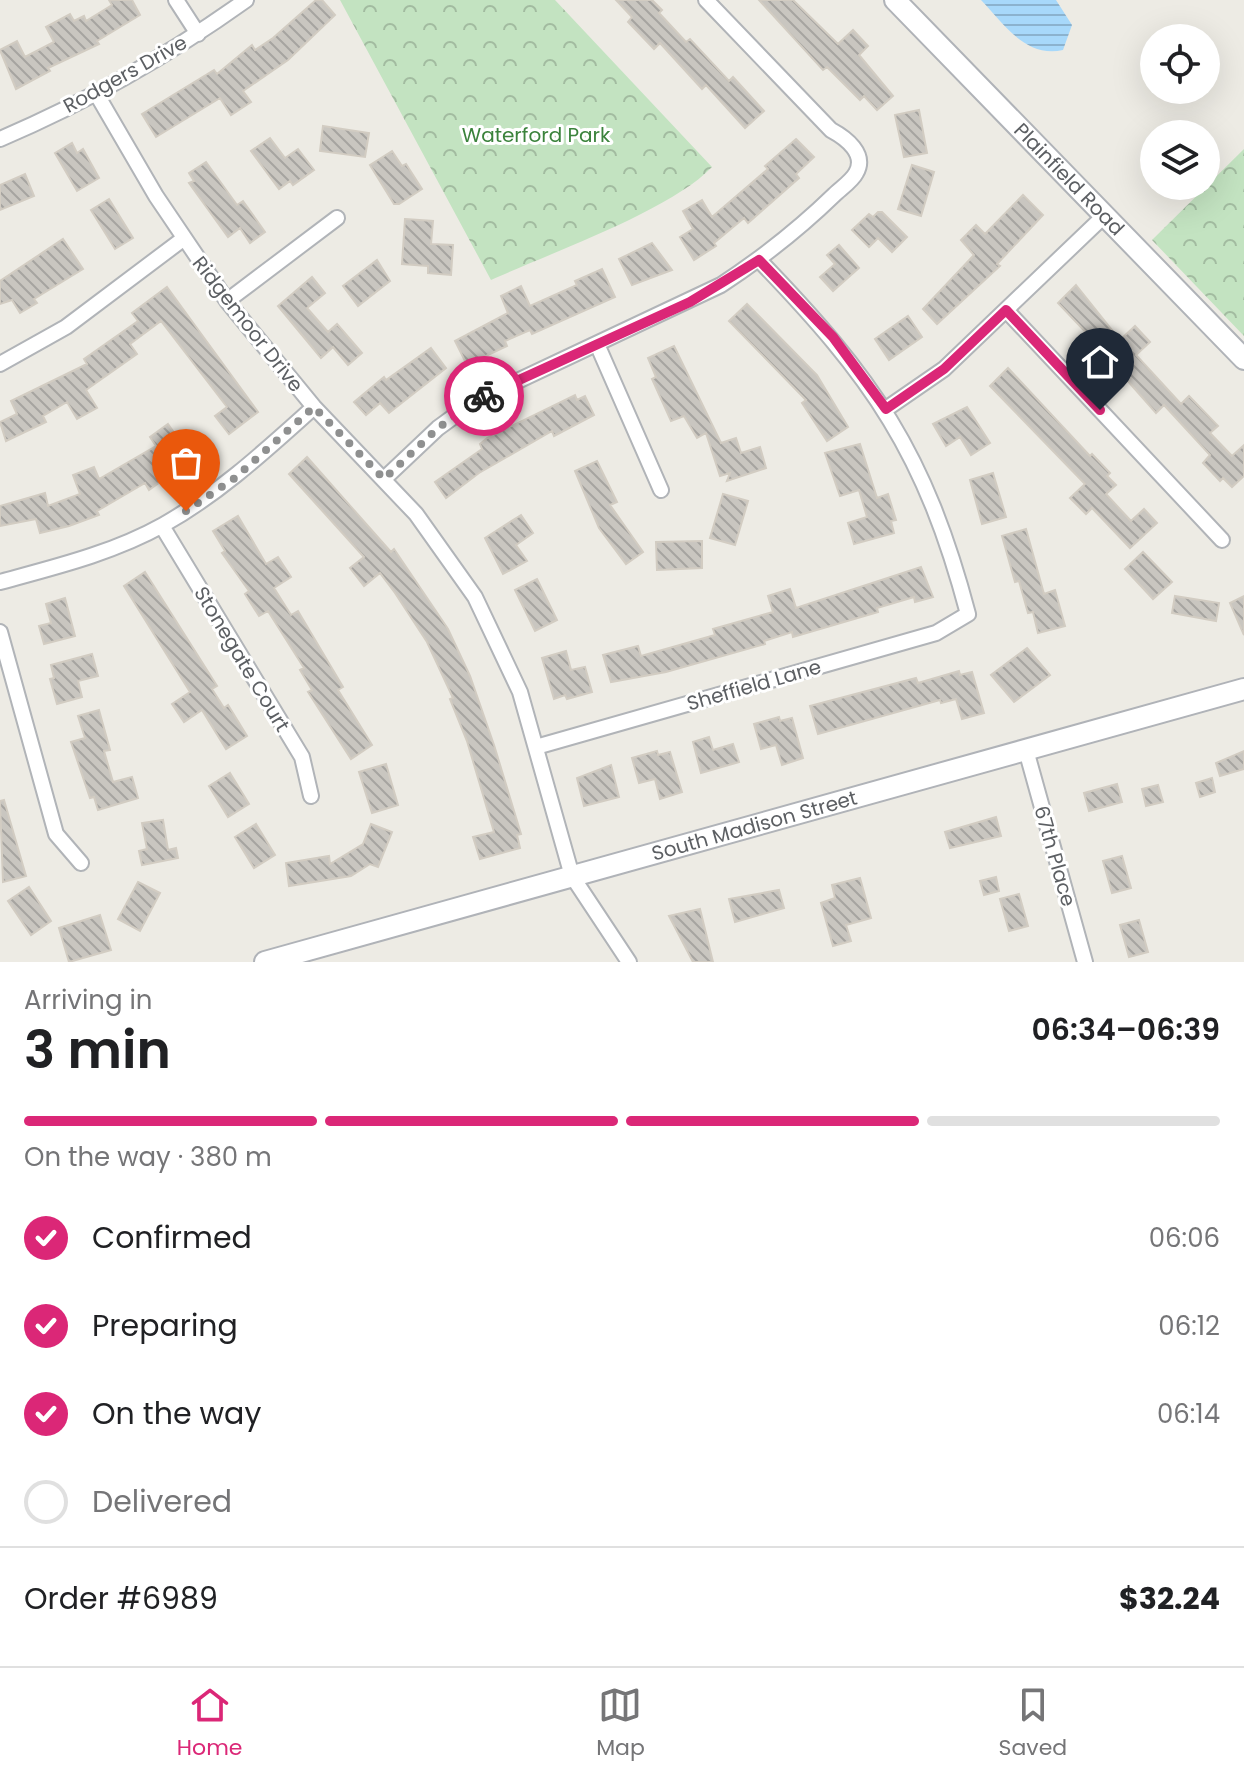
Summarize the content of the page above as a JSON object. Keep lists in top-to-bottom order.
{
  "streets": {
    "street": [
      "Rodgers Drive",
      "Plainfield Road",
      "Ridgemoor Drive",
      "Stonegate Court",
      "Sheffield Lane",
      "South Madison Street",
      "67th Place"
    ]
  },
  "crossings": [
    ["Rodgers Drive", "Ridgemoor Drive"],
    ["Ridgemoor Drive", "Sheffield Lane"],
    ["Ridgemoor Drive", "South Madison Street"],
    ["South Madison Street", "67th Place"]
  ],
  "parks": ["Waterford Park"],
  "page": {
    "heading": ["3 min", "Arriving in", "06:34–06:39"],
    "panel": ["Order #6989", "$32.24"],
    "bar": "On the way · 380 m",
    "list": [
      ["Confirmed", "06:06"],
      ["Preparing", "06:12"],
      ["On the way", "06:14"],
      "Delivered"
    ],
    "tabs": ["Home", "Map", "Saved"]
  }
}
